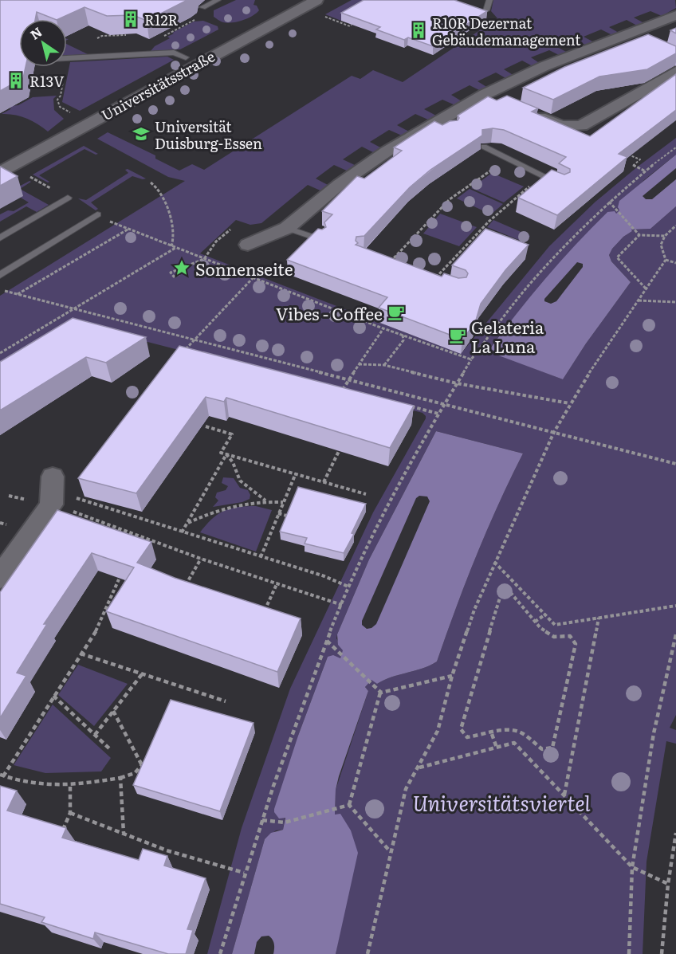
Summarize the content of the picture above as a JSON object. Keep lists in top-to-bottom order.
{
  "streets": {
    "street": ["Universitätsstraße"]
  },
  "parks": ["Universitätsviertel"],
  "places": {
    "building": ["R12R", "R10R Dezernat Gebäudemanagement", "R13V"],
    "school or university": ["Universität Duisburg-Essen"],
    "place": ["Sonnenseite"],
    "cafe": ["Vibes - Coffee", "Gelateria La Luna"]
  },
  "north": "top left"
}
